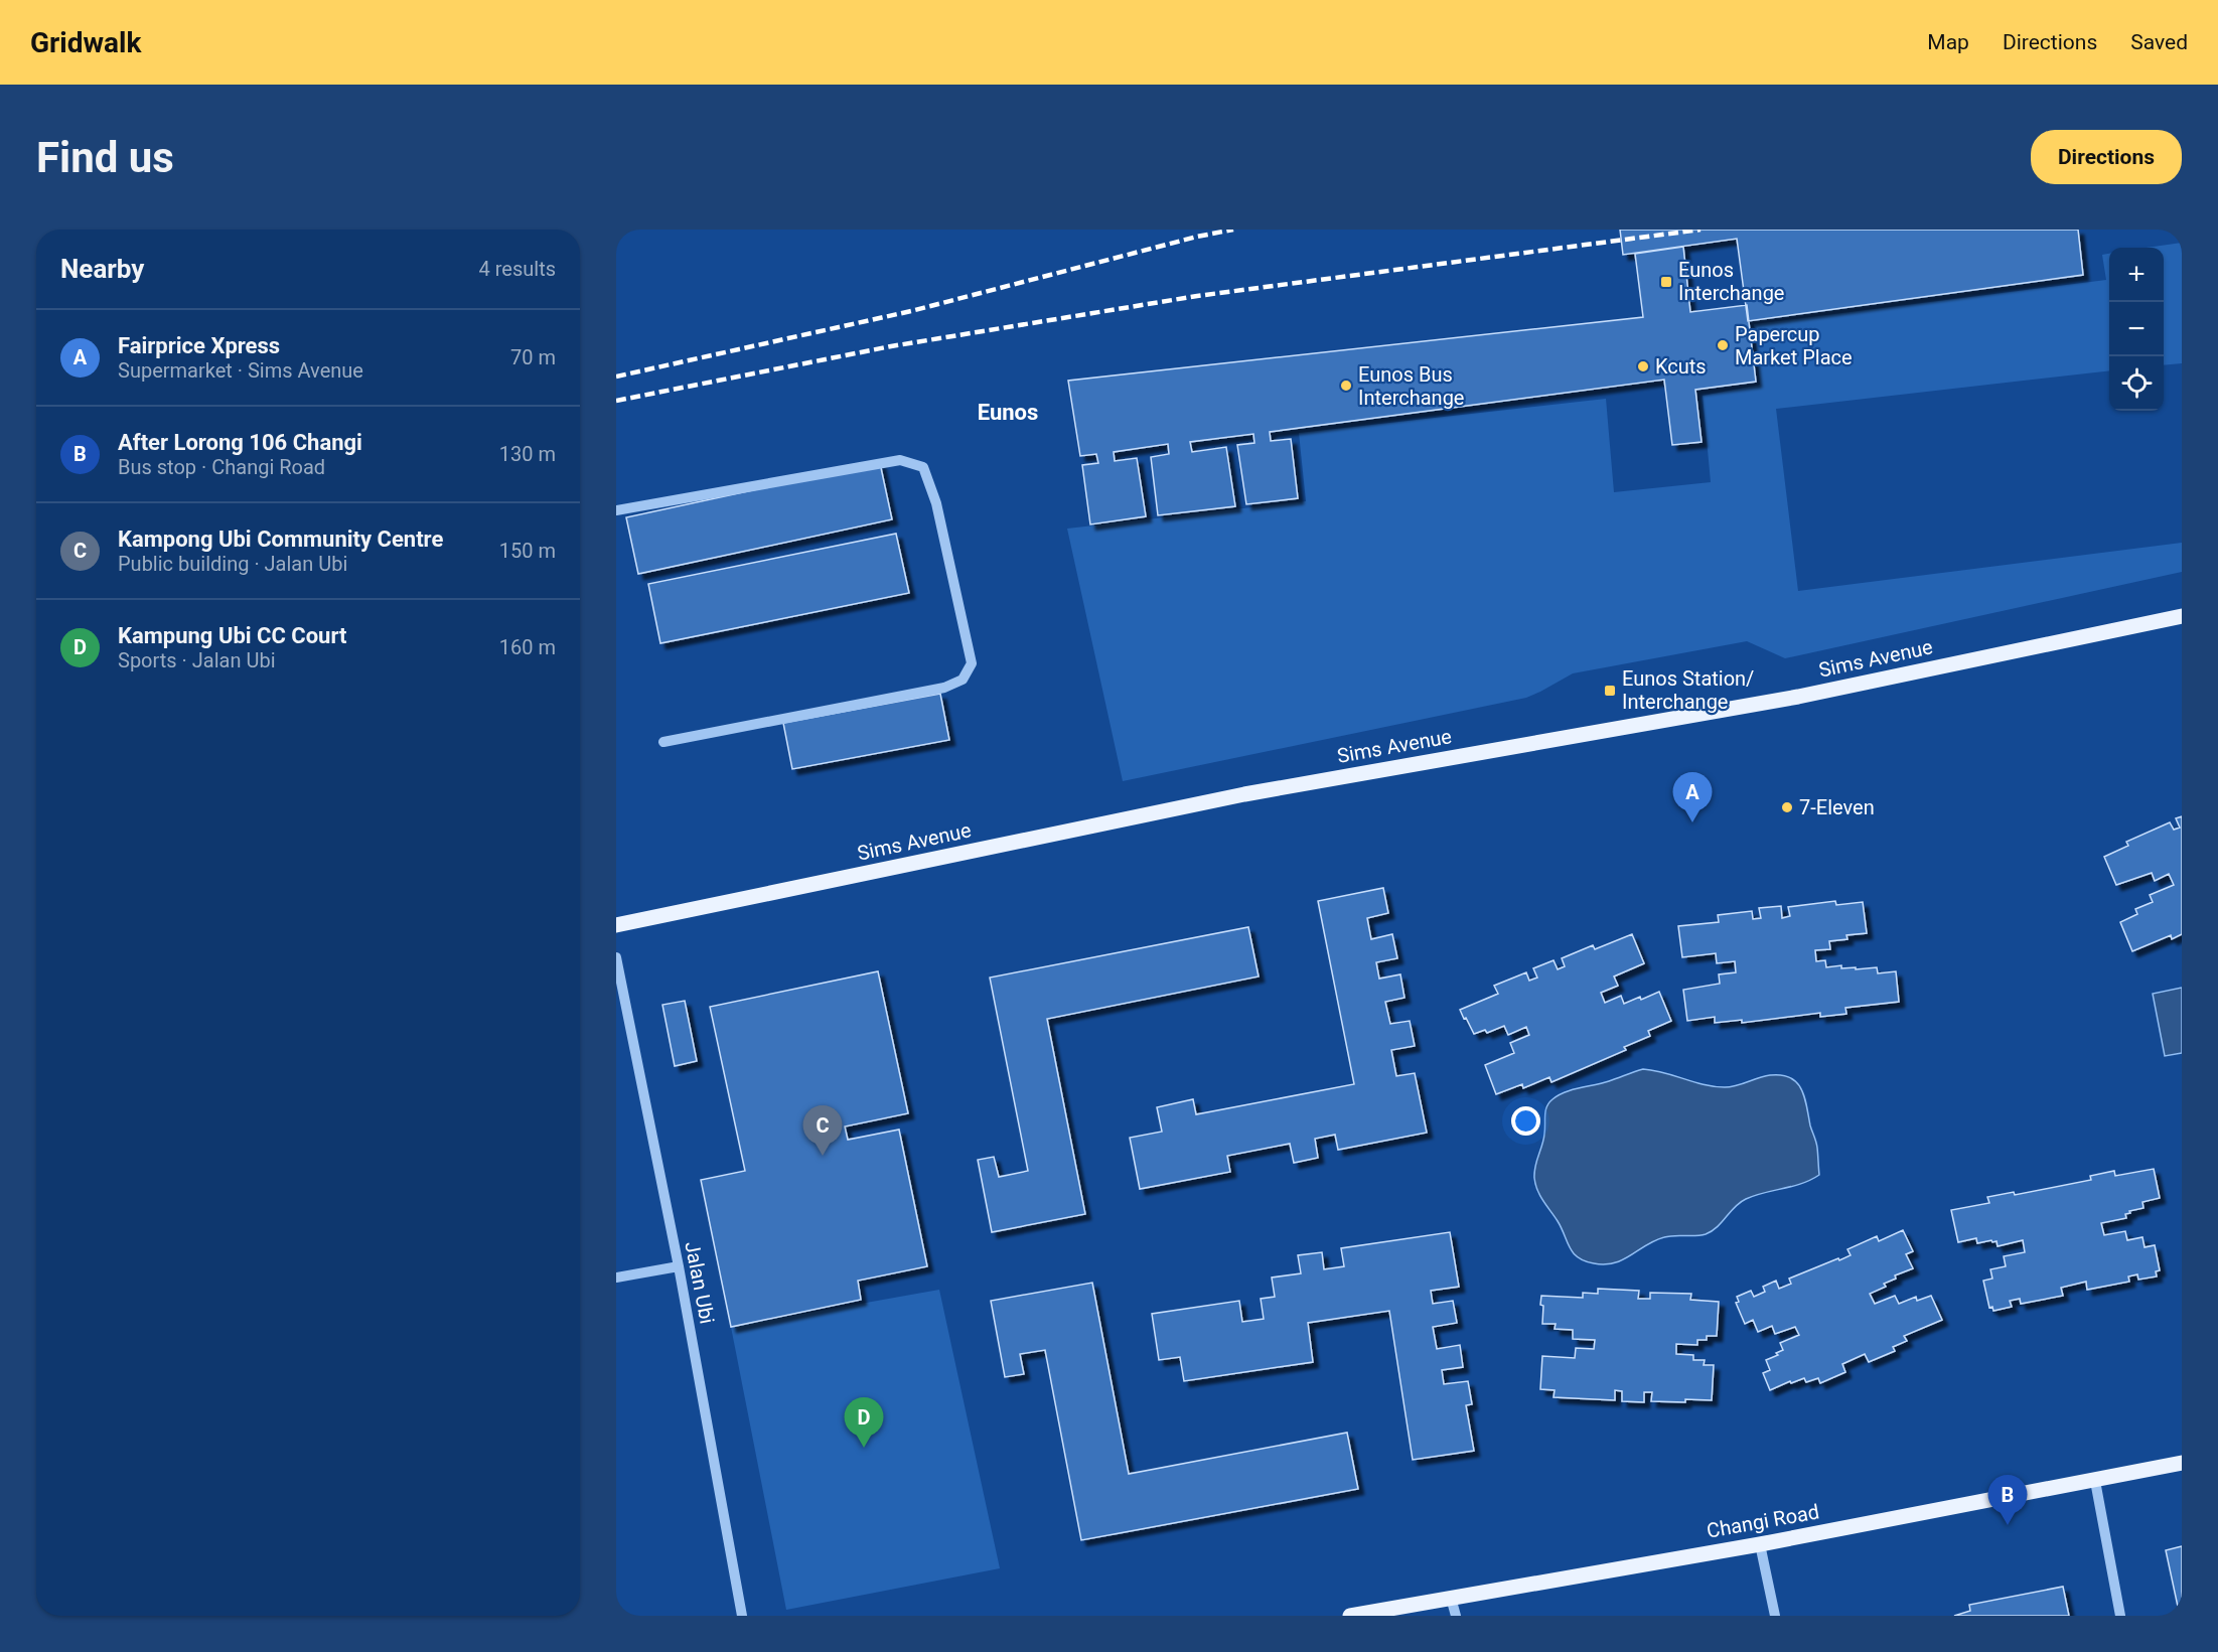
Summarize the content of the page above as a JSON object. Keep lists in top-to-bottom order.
{
  "streets": {
    "main road": ["Sims Avenue", "Changi Road"],
    "street": ["Jalan Ubi"]
  },
  "districts": ["Eunos"],
  "places": {
    "transit": ["Eunos Interchange", "Eunos Station/ Interchange"],
    "other": [
      "Papercup Market Place",
      "Kcuts",
      "Eunos Bus Interchange",
      "7-Eleven"
    ]
  },
  "page": {
    "header": "Gridwalk",
    "nav": ["Map", "Directions", "Saved"],
    "buttons": "Directions",
    "title": "Find us",
    "heading": ["Nearby", "4 results"],
    "map_buttons": ["+", "−"],
    "list": [
      {
        "mark": "A",
        "name": "Fairprice Xpress",
        "note": "Supermarket · Sims Avenue",
        "value": "70 m"
      },
      {
        "mark": "B",
        "name": "After Lorong 106 Changi",
        "note": "Bus stop · Changi Road",
        "value": "130 m"
      },
      {
        "mark": "C",
        "name": "Kampong Ubi Community Centre",
        "note": "Public building · Jalan Ubi",
        "value": "150 m"
      },
      {
        "mark": "D",
        "name": "Kampung Ubi CC Court",
        "note": "Sports · Jalan Ubi",
        "value": "160 m"
      }
    ],
    "pins": [
      "A",
      "C",
      "D",
      "B"
    ]
  }
}
